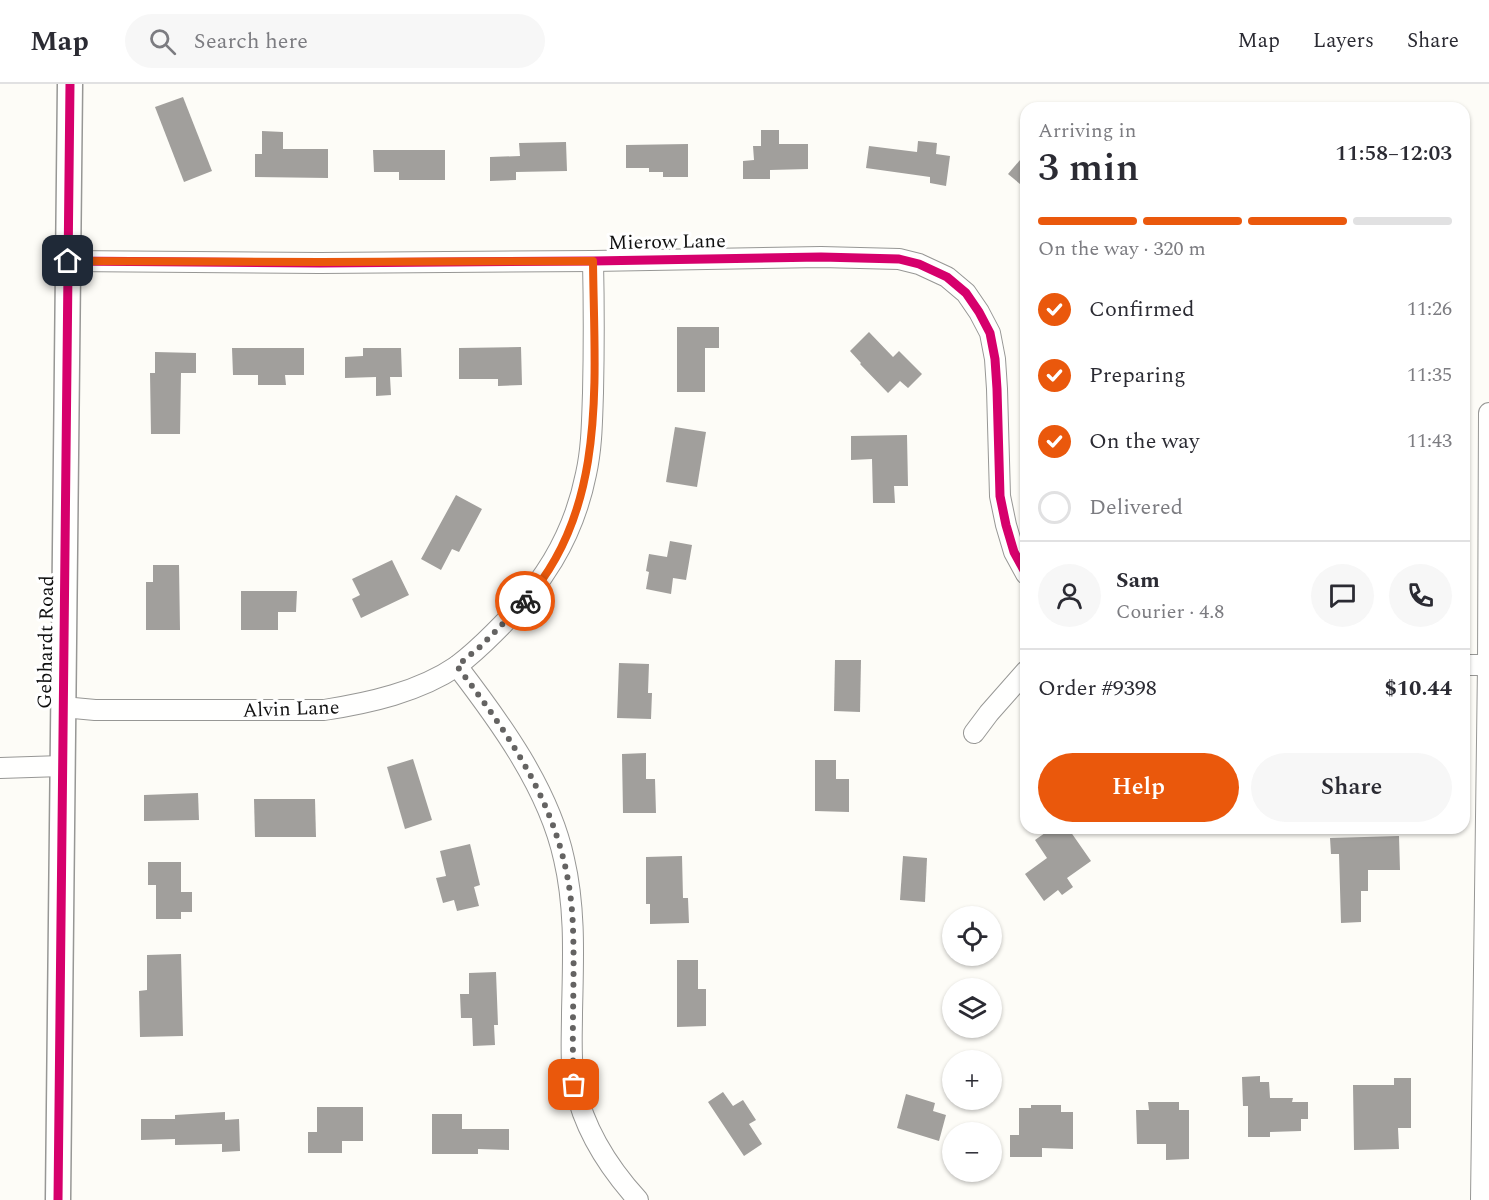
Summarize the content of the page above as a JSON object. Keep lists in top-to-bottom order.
{
  "streets": {
    "street": ["Mierow Lane", "Gebhardt Road", "Alvin Lane"]
  },
  "crossings": [
    ["Mierow Lane", "Gebhardt Road"],
    ["Mierow Lane", "Alvin Lane"],
    ["Gebhardt Road", "Alvin Lane"]
  ],
  "page": {
    "header": "Map",
    "search": "Search here",
    "nav": ["Map", "Layers", "Share"],
    "heading": ["3 min", "Arriving in", "11:58–12:03"],
    "panel": [
      "Sam",
      "Courier · 4.8",
      "Order #9398",
      "$10.44"
    ],
    "bar": "On the way · 320 m",
    "list": [
      ["Confirmed", "11:26"],
      ["Preparing", "11:35"],
      ["On the way", "11:43"],
      "Delivered"
    ],
    "buttons": ["Help", "Share"],
    "map_buttons": ["+", "−"]
  }
}
